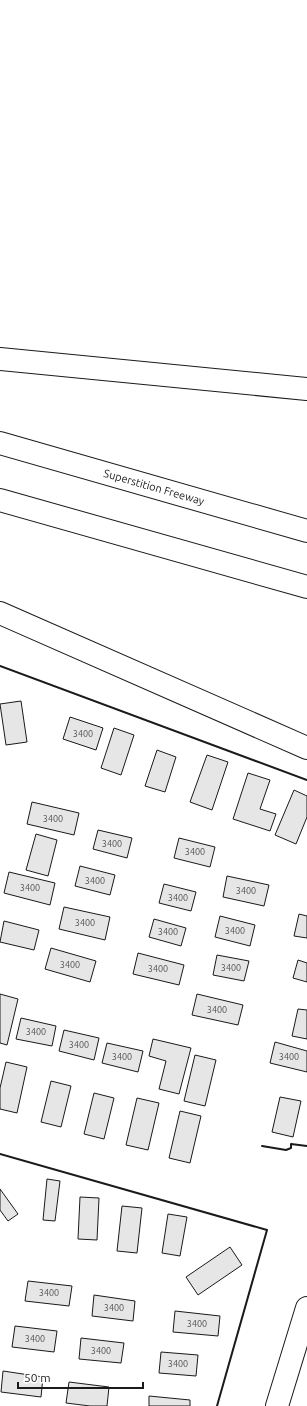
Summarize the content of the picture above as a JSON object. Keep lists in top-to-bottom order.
{
  "streets": {
    "main road": ["Superstition Freeway"]
  },
  "house_numbers": [
    "3400",
    "3400",
    "3400",
    "3400",
    "3400",
    "3400",
    "3400",
    "3400",
    "3400",
    "3400",
    "3400",
    "3400",
    "3400",
    "3400",
    "3400",
    "3400",
    "3400",
    "3400",
    "3400",
    "3400",
    "3400",
    "3400",
    "3400",
    "3400",
    "3400"
  ],
  "scale_bar": "50 m"
}
